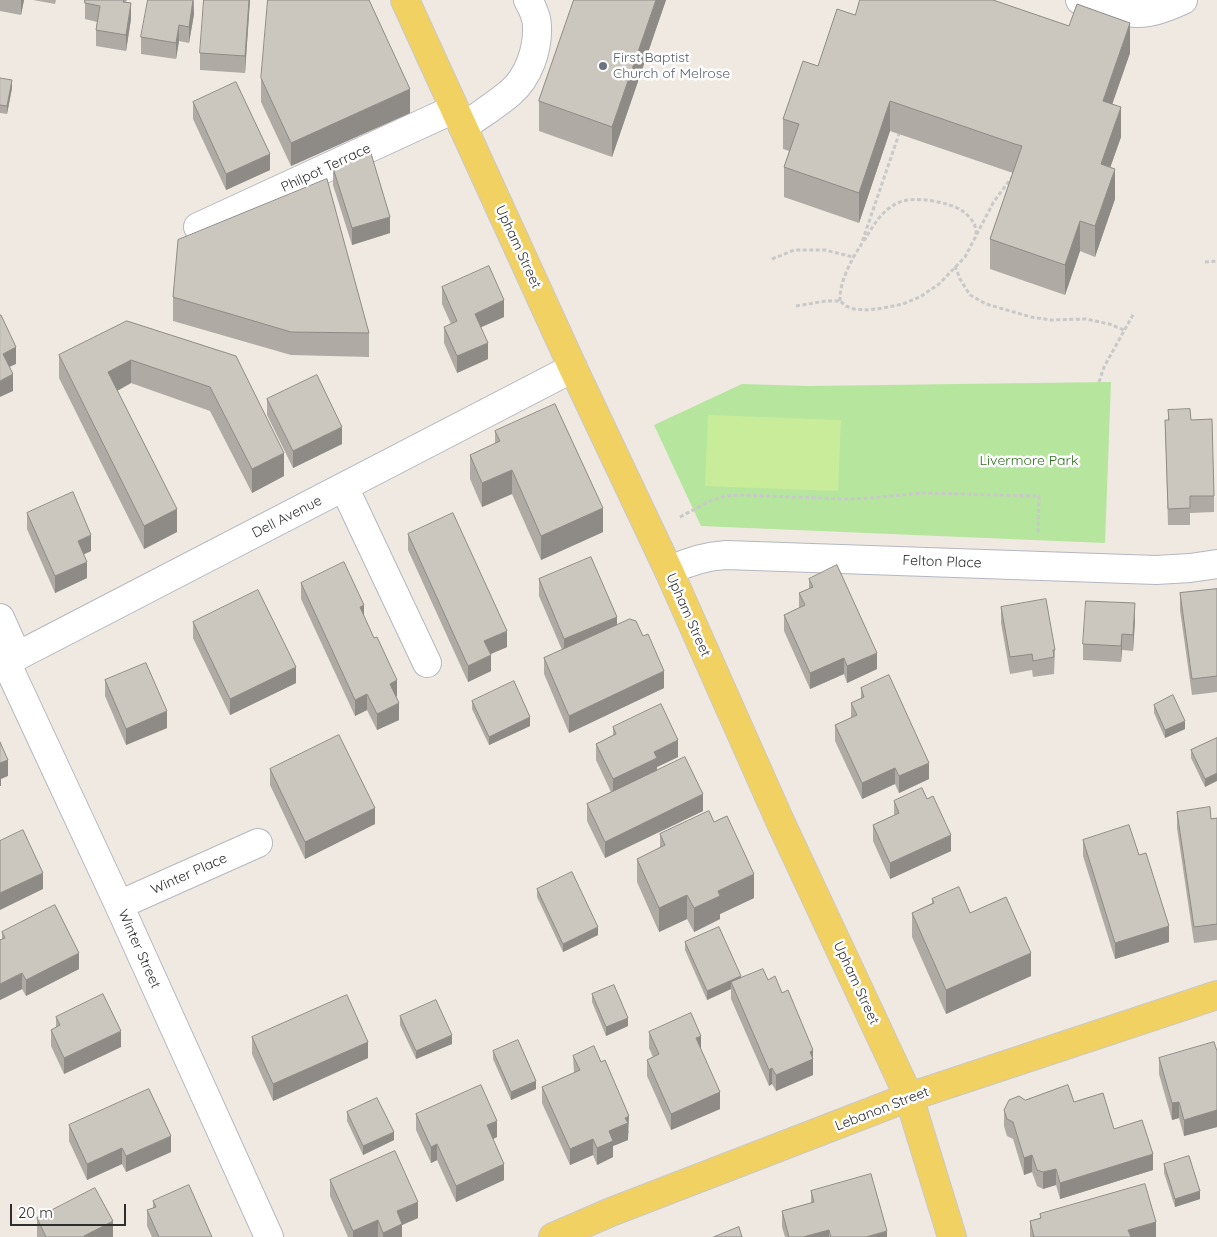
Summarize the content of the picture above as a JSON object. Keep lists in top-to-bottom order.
{
  "streets": {
    "main road": ["Upham Street", "Lebanon Street"],
    "street": [
      "Philpot Terrace",
      "Dell Avenue",
      "Felton Place",
      "Winter Place",
      "Winter Street"
    ]
  },
  "crossings": [
    ["Philpot Terrace", "Upham Street"],
    ["Upham Street", "Dell Avenue"],
    ["Upham Street", "Felton Place"],
    ["Upham Street", "Lebanon Street"],
    ["Dell Avenue", "Winter Street"],
    ["Winter Place", "Winter Street"]
  ],
  "parks": ["Livermore Park"],
  "places": ["First Baptist Church of Melrose"],
  "scale_bar": "20 m"
}
